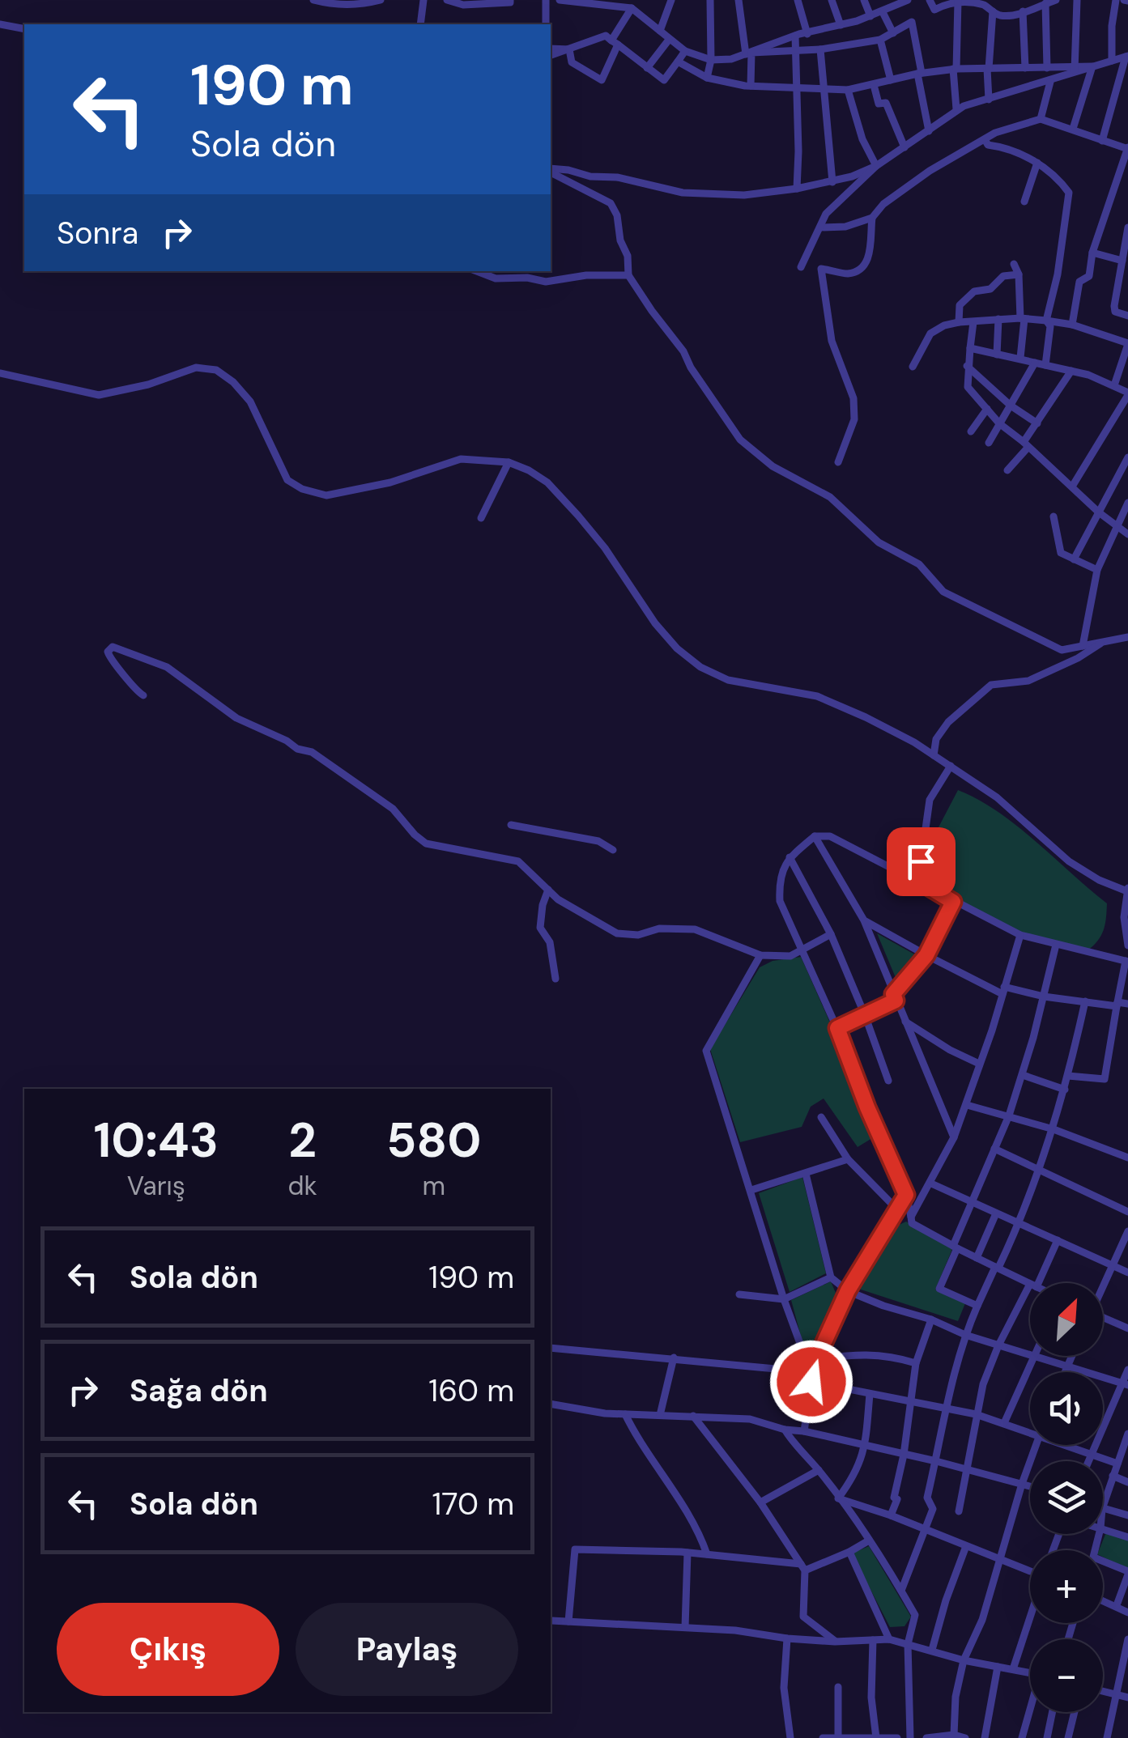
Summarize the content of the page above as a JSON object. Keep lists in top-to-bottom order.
{
  "north": "top right",
  "page": {
    "turn": ["190 m", "Sola dön"],
    "then": "Sonra",
    "eta": [
      "10:43",
      "Varış",
      "2",
      "dk",
      "580",
      "m"
    ],
    "list": [
      {
        "name": "Sola dön",
        "value": "190 m"
      },
      {
        "name": "Sağa dön",
        "value": "160 m"
      },
      {
        "name": "Sola dön",
        "value": "170 m"
      }
    ],
    "map_buttons": ["+", "−"],
    "buttons": ["Çıkış", "Paylaş"]
  }
}
